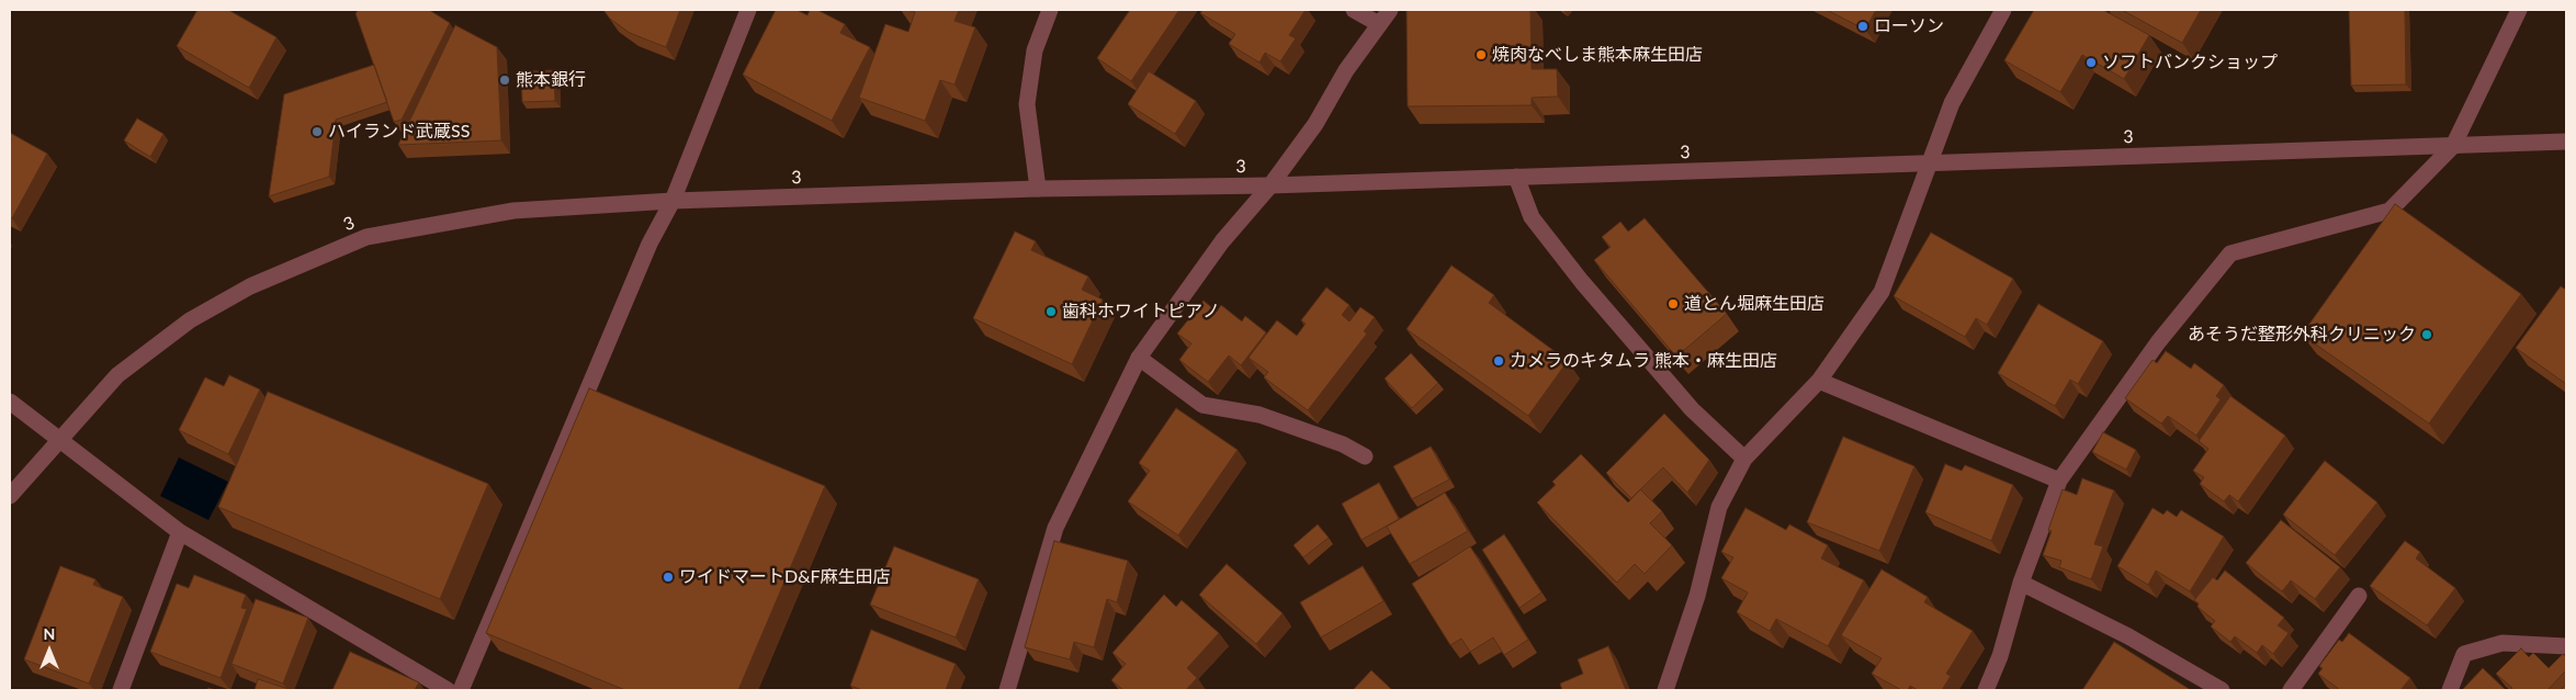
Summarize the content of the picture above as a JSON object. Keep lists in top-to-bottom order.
{
  "streets": {
    "street": ["3"]
  },
  "places": [
    "ローソン",
    "焼肉なべしま熊本麻生田店",
    "ソフトバンクショップ",
    "熊本銀行",
    "ハイランド武蔵SS",
    "道とん堀麻生田店",
    "歯科ホワイトピアノ",
    "あそうだ整形外科クリニック",
    "カメラのキタムラ 熊本・麻生田店",
    "ワイドマートD&F麻生田店"
  ],
  "north": "top"
}
